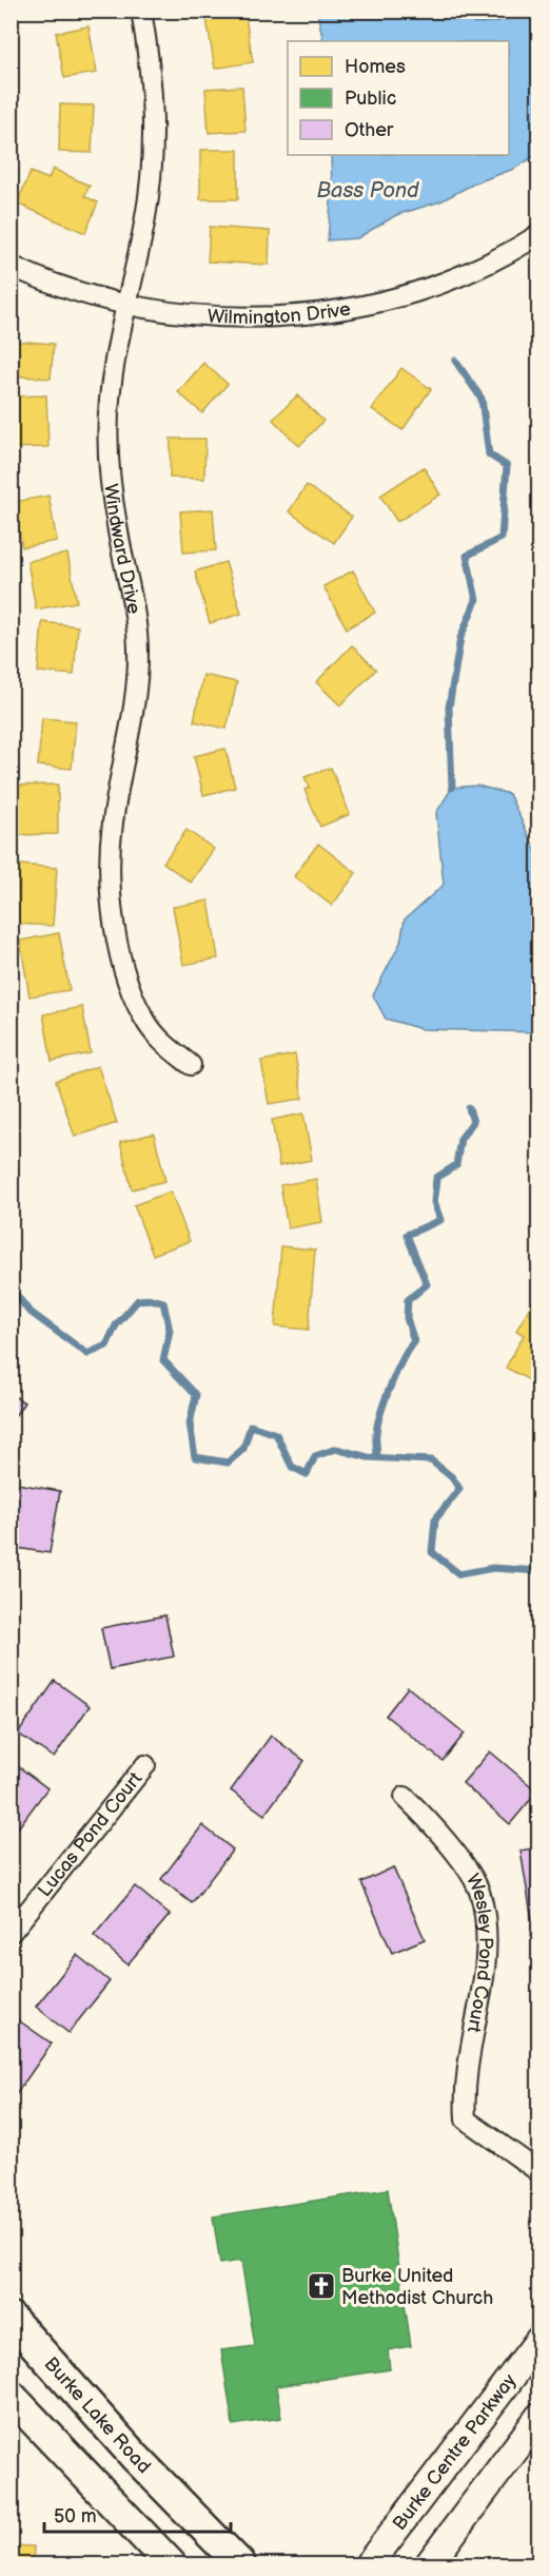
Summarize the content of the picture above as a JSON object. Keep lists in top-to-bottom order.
{
  "streets": {
    "main road": ["Burke Lake Road", "Burke Centre Parkway"],
    "street": [
      "Wilmington Drive",
      "Windward Drive",
      "Lucas Pond Court",
      "Wesley Pond Court"
    ]
  },
  "crossings": [
    ["Wilmington Drive", "Windward Drive"]
  ],
  "water": ["Bass Pond"],
  "places": {
    "church": ["Burke United Methodist Church"]
  },
  "legend": ["Homes", "Public", "Other"],
  "scale_bar": "50 m"
}
